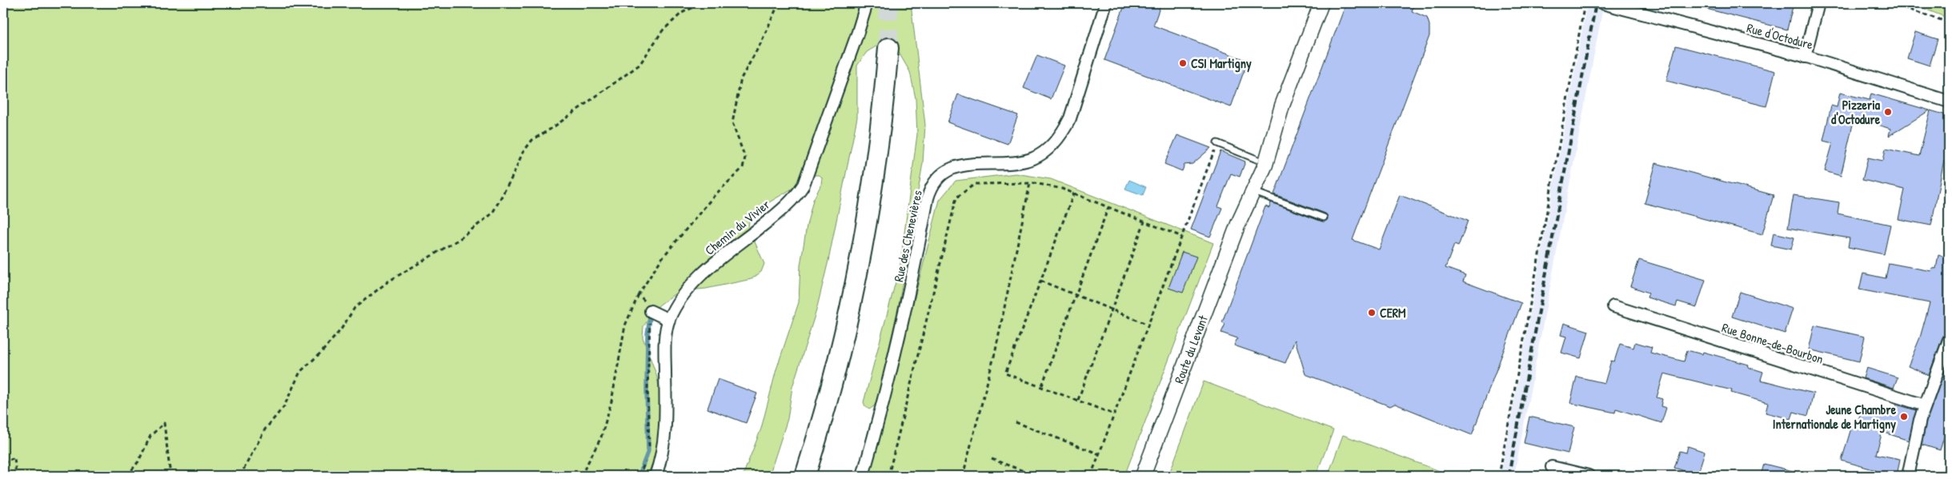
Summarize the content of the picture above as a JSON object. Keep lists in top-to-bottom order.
{
  "streets": {
    "street": [
      "Rue d'Octodure",
      "Chemin du Vivier",
      "Rue des Chenevières",
      "Rue Bonne-de-Bourbon",
      "Route du Levant"
    ]
  },
  "places": [
    "CSI Martigny",
    "Pizzeria d'Octodure",
    "CERM",
    "Jeune Chambre Internationale de Martigny"
  ]
}
